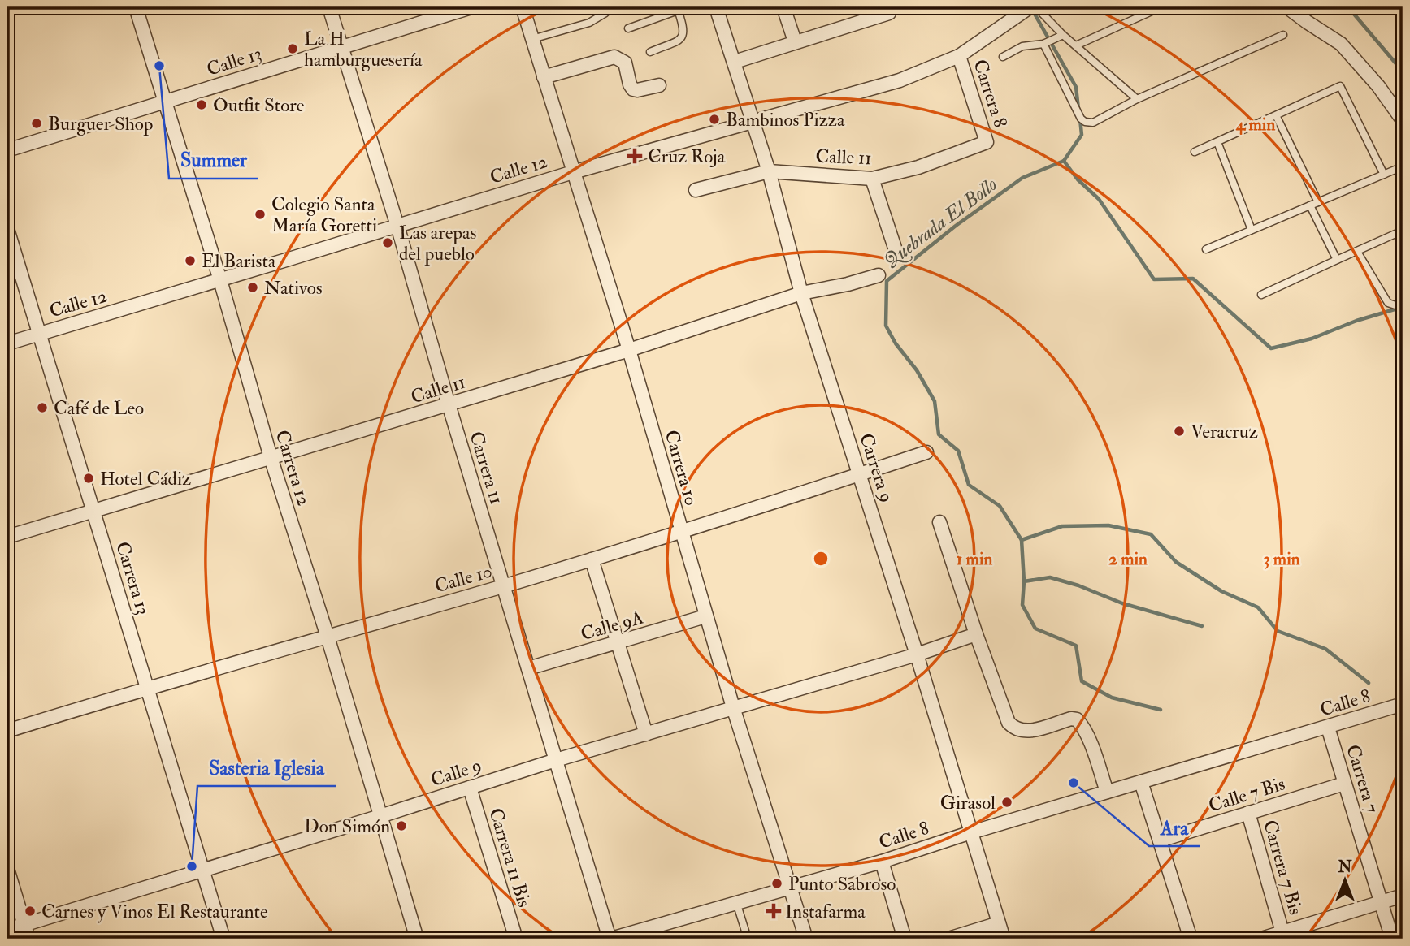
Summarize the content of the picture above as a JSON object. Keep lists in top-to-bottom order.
{
  "streets": {
    "street": [
      "Calle 13",
      "Carrera 8",
      "Calle 11",
      "Calle 12",
      "Carrera 12",
      "Carrera 11",
      "Carrera 10",
      "Carrera 9",
      "Carrera 13",
      "Calle 10",
      "Calle 9A",
      "Calle 8",
      "Calle 9",
      "Carrera 7",
      "Calle 7 Bis",
      "Carrera 11 Bis",
      "Carrera 7 Bis"
    ]
  },
  "crossings": [
    ["Calle 13", "Carrera 12"],
    ["Calle 13", "Carrera 11"],
    ["Carrera 8", "Calle 11"],
    ["Carrera 8", "Calle 12"],
    ["Calle 11", "Carrera 12"],
    ["Calle 11", "Carrera 11"],
    ["Calle 11", "Carrera 10"],
    ["Calle 11", "Carrera 9"],
    ["Calle 11", "Carrera 13"],
    ["Calle 12", "Carrera 12"],
    ["Calle 12", "Carrera 11"],
    ["Calle 12", "Carrera 10"],
    ["Calle 12", "Carrera 9"],
    ["Calle 12", "Carrera 13"],
    ["Carrera 12", "Calle 10"],
    ["Carrera 12", "Calle 9"],
    ["Carrera 11", "Calle 10"],
    ["Carrera 11", "Calle 9A"],
    ["Carrera 11", "Calle 8"],
    ["Carrera 11", "Calle 9"],
    ["Carrera 10", "Calle 10"],
    ["Carrera 10", "Calle 9A"],
    ["Carrera 10", "Calle 8"],
    ["Carrera 10", "Calle 9"],
    ["Carrera 9", "Calle 10"],
    ["Carrera 9", "Calle 8"],
    ["Carrera 9", "Calle 9"],
    ["Carrera 13", "Calle 10"],
    ["Carrera 13", "Calle 9"],
    ["Calle 8", "Carrera 7"],
    ["Calle 9", "Carrera 11 Bis"],
    ["Carrera 7", "Calle 7 Bis"],
    ["Calle 7 Bis", "Carrera 7 Bis"]
  ],
  "water": ["Quebrada El Bollo"],
  "places": {
    "other": [
      "La H hamburguesería",
      "Summer",
      "Outfit Store",
      "Bambinos Pizza",
      "Burguer Shop",
      "Colegio Santa María Goretti",
      "Las arepas del pueblo",
      "El Barista",
      "Nativos",
      "Café de Leo",
      "Veracruz",
      "Hotel Cádiz",
      "Ara",
      "Girasol",
      "Don Simón",
      "Sasteria Iglesia",
      "Punto Sabroso",
      "Carnes y Vinos El Restaurante"
    ],
    "health": ["Cruz Roja", "Instafarma"]
  },
  "north": "top",
  "rings": [
    "4 min",
    "1 min",
    "2 min",
    "3 min"
  ]
}
